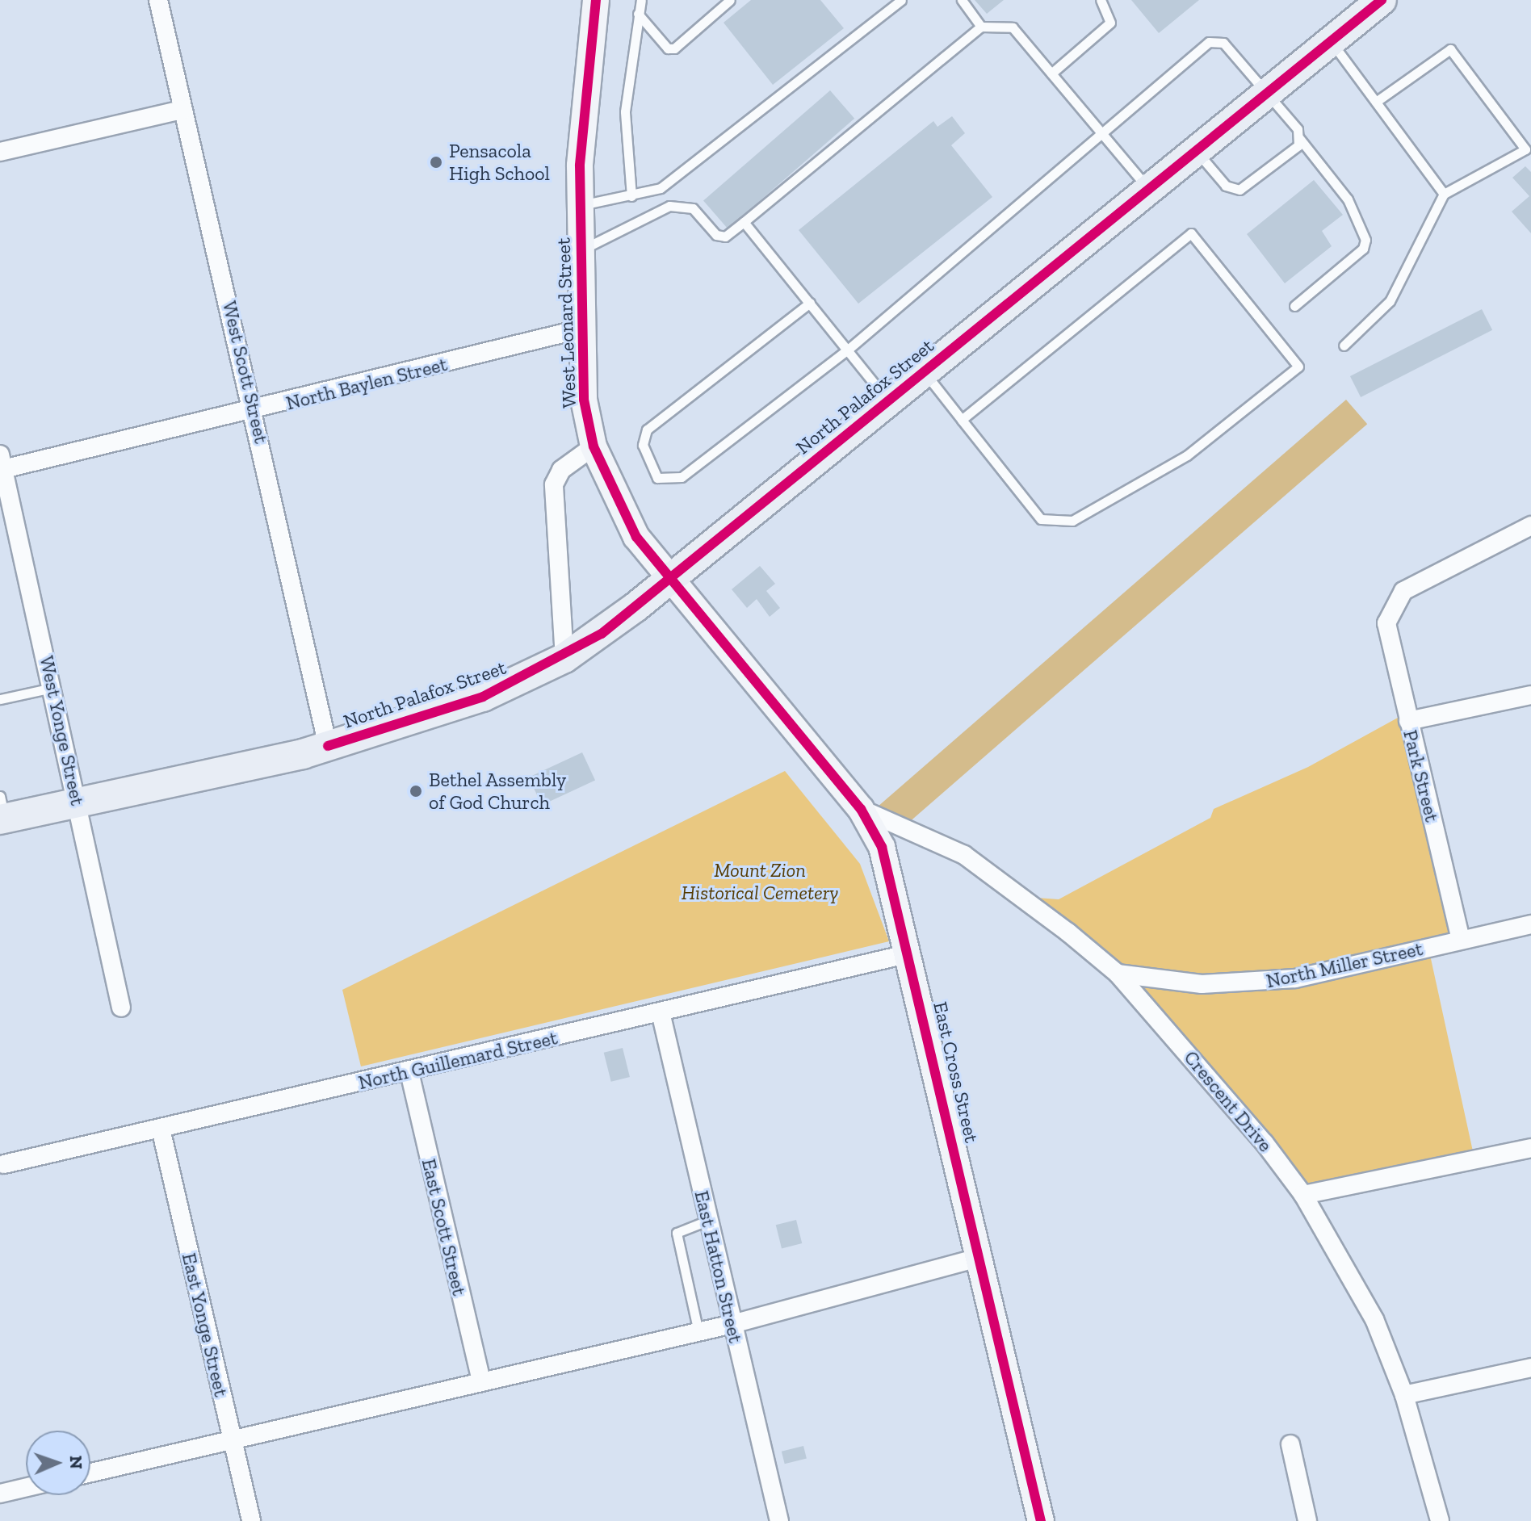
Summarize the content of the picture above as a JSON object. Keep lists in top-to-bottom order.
{
  "streets": {
    "main road": ["North Palafox Street"],
    "street": [
      "West Leonard Street",
      "West Scott Street",
      "North Baylen Street",
      "West Yonge Street",
      "Park Street",
      "North Miller Street",
      "North Guillemard Street",
      "East Cross Street",
      "Crescent Drive",
      "East Scott Street",
      "East Hatton Street",
      "East Yonge Street"
    ]
  },
  "crossings": [
    ["West Leonard Street", "North Baylen Street"],
    ["West Leonard Street", "North Palafox Street"],
    ["West Leonard Street", "East Cross Street"],
    ["West Scott Street", "North Baylen Street"],
    ["West Scott Street", "North Palafox Street"],
    ["North Baylen Street", "West Yonge Street"],
    ["North Palafox Street", "West Yonge Street"],
    ["Park Street", "North Miller Street"],
    ["North Miller Street", "Crescent Drive"],
    ["North Guillemard Street", "East Cross Street"],
    ["North Guillemard Street", "East Scott Street"],
    ["North Guillemard Street", "East Hatton Street"],
    ["North Guillemard Street", "East Yonge Street"],
    ["East Cross Street", "Crescent Drive"]
  ],
  "parks": ["Mount Zion Historical Cemetery"],
  "places": ["Pensacola High School", "Bethel Assembly of God Church"],
  "north": "right"
}
